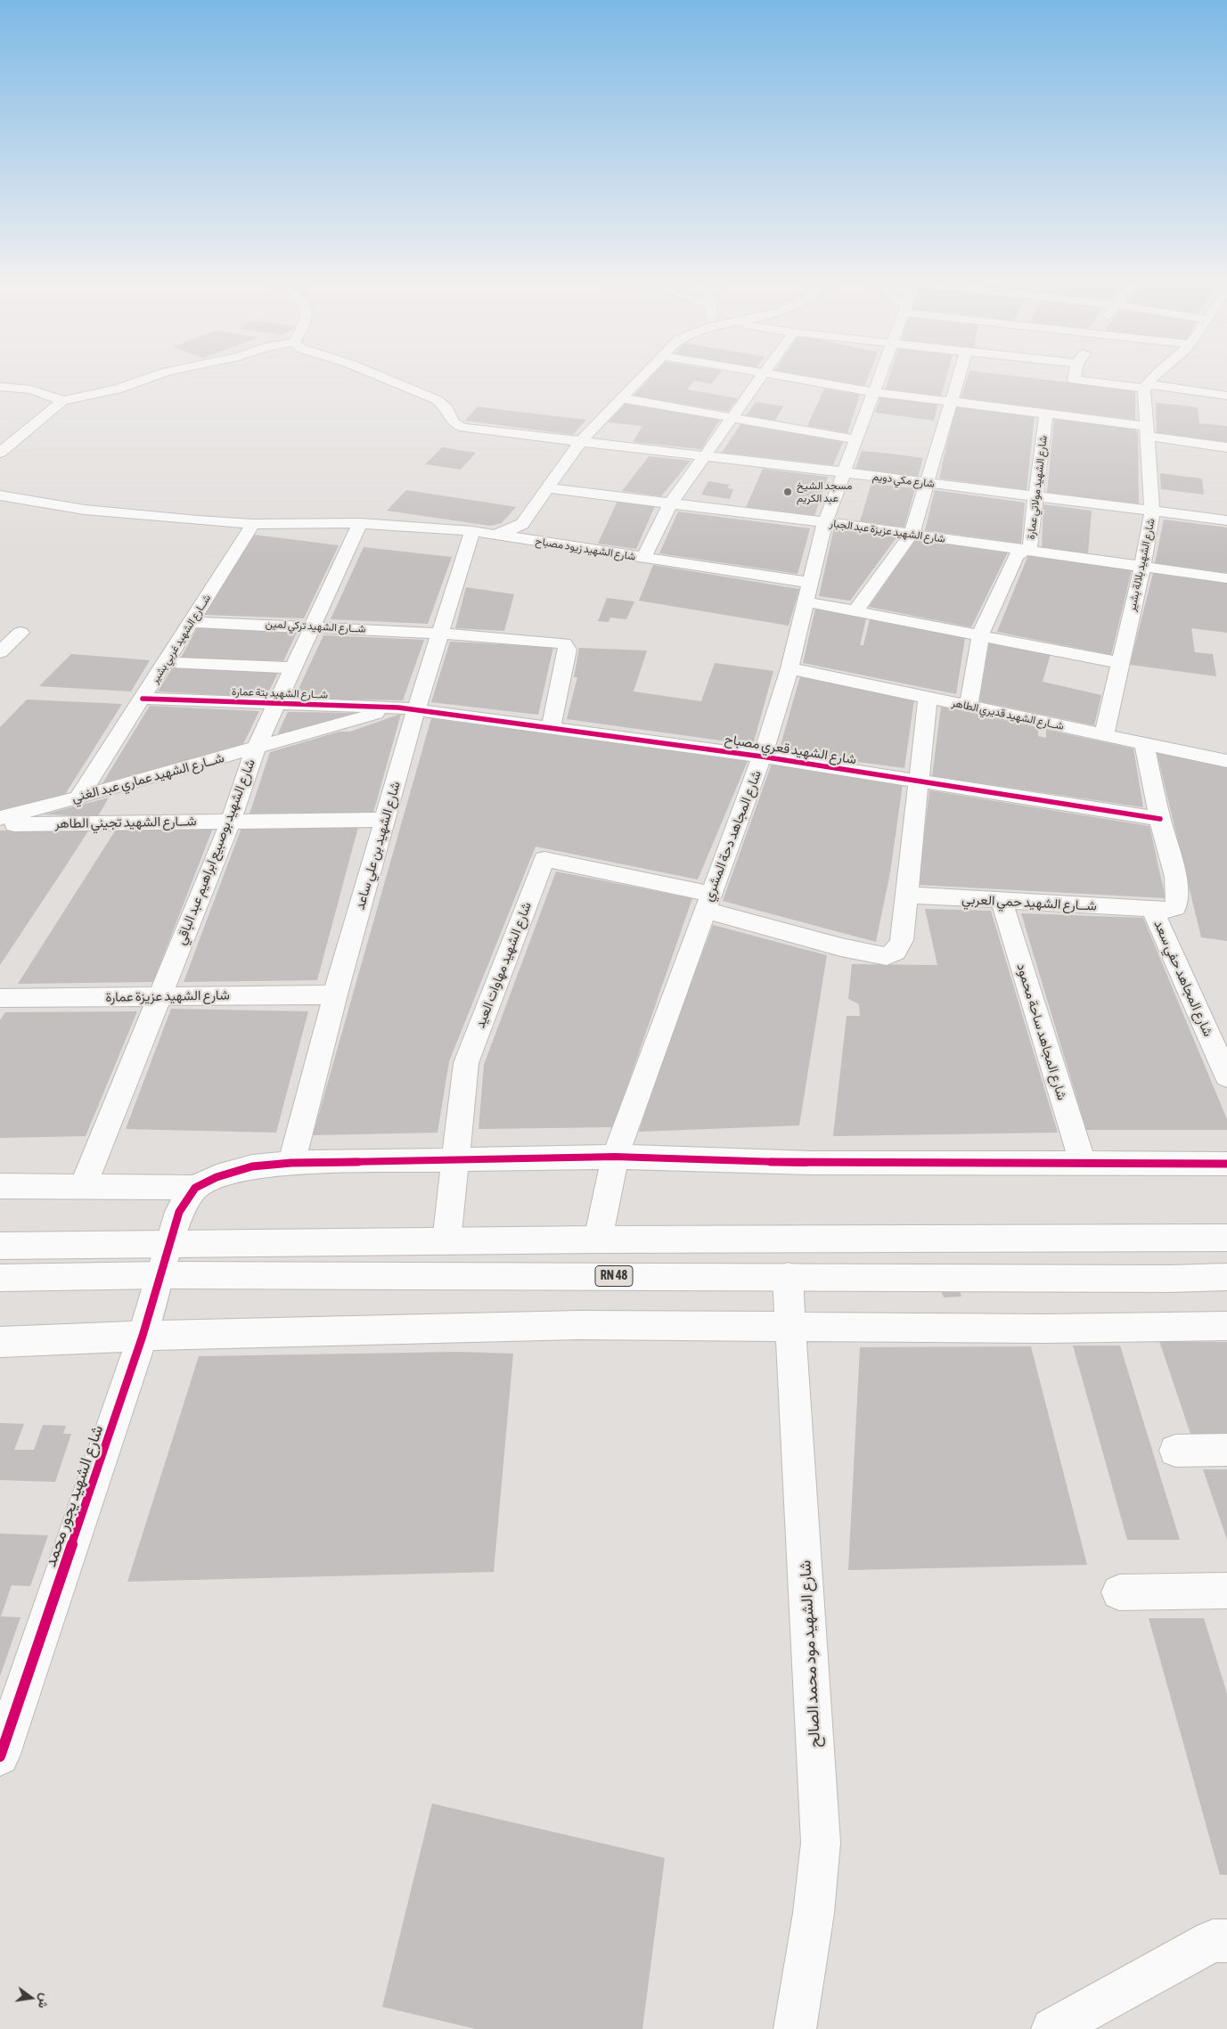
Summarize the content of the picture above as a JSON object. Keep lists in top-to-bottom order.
{
  "streets": {
    "main road": [
      "شارع مكي دويم",
      "شارع الشهيد مولاتي عمارة",
      "شارع الشهيد عزيزة عبد الجبار",
      "شارع الشهيد زيود مصباح",
      "شارع الشهيد بلالة بشير",
      "شــارع الشهيد تركي لمين",
      "شــارع الشهيد غربي بشير",
      "شــارع الشهيد بتة عمارة",
      "شــارع الشهيد قديري الطاهر",
      "شارع الشهيد قعري مصباح",
      "شــارع الشهيد عماري عبد الغني",
      "شــارع الشهيد تجيني الطاهر",
      "شارع المجاهد دحة المشري",
      "شارع الشهيد بن علي ساعد",
      "شارع الشهيد بوصبيع ابراهيم عبد الباقي",
      "شــارع الشهيد حمي العربي",
      "شارع الشهيد مهاوات العيد",
      "شارع المجاهد حفي سعد",
      "شارع الشهيد عزيزة عمارة",
      "شارع المجاهد ساحة محمود",
      "RN 48",
      "شارع الشهيد يجور محمد",
      "شارع الشهيد مود محمد الصالح"
    ]
  },
  "crossings": [
    ["شارع مكي دويم", "شارع الشهيد مولاتي عمارة"],
    ["شارع مكي دويم", "شارع الشهيد بلالة بشير"],
    ["شارع مكي دويم", "شارع المجاهد دحة المشري"],
    ["شارع الشهيد مولاتي عمارة", "شارع الشهيد عزيزة عبد الجبار"],
    ["شارع الشهيد مولاتي عمارة", "شارع الشهيد زيود مصباح"],
    ["شارع الشهيد مولاتي عمارة", "شــارع الشهيد قديري الطاهر"],
    ["شارع الشهيد عزيزة عبد الجبار", "شارع الشهيد بلالة بشير"],
    ["شارع الشهيد عزيزة عبد الجبار", "شارع المجاهد دحة المشري"],
    ["شارع الشهيد زيود مصباح", "شارع الشهيد بلالة بشير"],
    ["شارع الشهيد زيود مصباح", "شــارع الشهيد غربي بشير"],
    ["شارع الشهيد زيود مصباح", "شارع المجاهد دحة المشري"],
    ["شارع الشهيد زيود مصباح", "شارع الشهيد بن علي ساعد"],
    ["شارع الشهيد زيود مصباح", "شارع الشهيد بوصبيع ابراهيم عبد الباقي"],
    ["شارع الشهيد بلالة بشير", "شــارع الشهيد قديري الطاهر"],
    ["شــارع الشهيد تركي لمين", "شــارع الشهيد غربي بشير"],
    ["شــارع الشهيد تركي لمين", "شارع الشهيد قعري مصباح"],
    ["شــارع الشهيد تركي لمين", "شارع الشهيد بن علي ساعد"],
    ["شــارع الشهيد تركي لمين", "شارع الشهيد بوصبيع ابراهيم عبد الباقي"],
    ["شــارع الشهيد غربي بشير", "شــارع الشهيد بتة عمارة"],
    ["شــارع الشهيد غربي بشير", "شــارع الشهيد عماري عبد الغني"],
    ["شــارع الشهيد بتة عمارة", "شارع الشهيد قعري مصباح"],
    ["شــارع الشهيد بتة عمارة", "شــارع الشهيد عماري عبد الغني"],
    ["شــارع الشهيد بتة عمارة", "شارع الشهيد بن علي ساعد"],
    ["شــارع الشهيد بتة عمارة", "شارع الشهيد بوصبيع ابراهيم عبد الباقي"],
    ["شــارع الشهيد قديري الطاهر", "شارع المجاهد دحة المشري"],
    ["شــارع الشهيد قديري الطاهر", "شارع المجاهد حفي سعد"],
    ["شارع الشهيد قعري مصباح", "شــارع الشهيد عماري عبد الغني"],
    ["شارع الشهيد قعري مصباح", "شارع المجاهد دحة المشري"],
    ["شارع الشهيد قعري مصباح", "شارع الشهيد بن علي ساعد"],
    ["شارع الشهيد قعري مصباح", "شارع المجاهد حفي سعد"],
    ["شــارع الشهيد عماري عبد الغني", "شارع الشهيد بن علي ساعد"],
    ["شــارع الشهيد عماري عبد الغني", "شارع الشهيد بوصبيع ابراهيم عبد الباقي"],
    ["شــارع الشهيد تجيني الطاهر", "شارع الشهيد بن علي ساعد"],
    ["شــارع الشهيد تجيني الطاهر", "شارع الشهيد بوصبيع ابراهيم عبد الباقي"],
    ["شارع المجاهد دحة المشري", "شارع الشهيد مهاوات العيد"],
    ["شارع الشهيد بن علي ساعد", "شارع الشهيد عزيزة عمارة"],
    ["شارع الشهيد بوصبيع ابراهيم عبد الباقي", "شارع الشهيد عزيزة عمارة"],
    ["شــارع الشهيد حمي العربي", "شارع المجاهد حفي سعد"],
    ["شــارع الشهيد حمي العربي", "شارع المجاهد ساحة محمود"],
    ["RN 48", "شارع الشهيد يجور محمد"],
    ["RN 48", "شارع الشهيد مود محمد الصالح"]
  ],
  "places": ["مسجد الشيخ عبد الكريم"],
  "north": "right"
}
